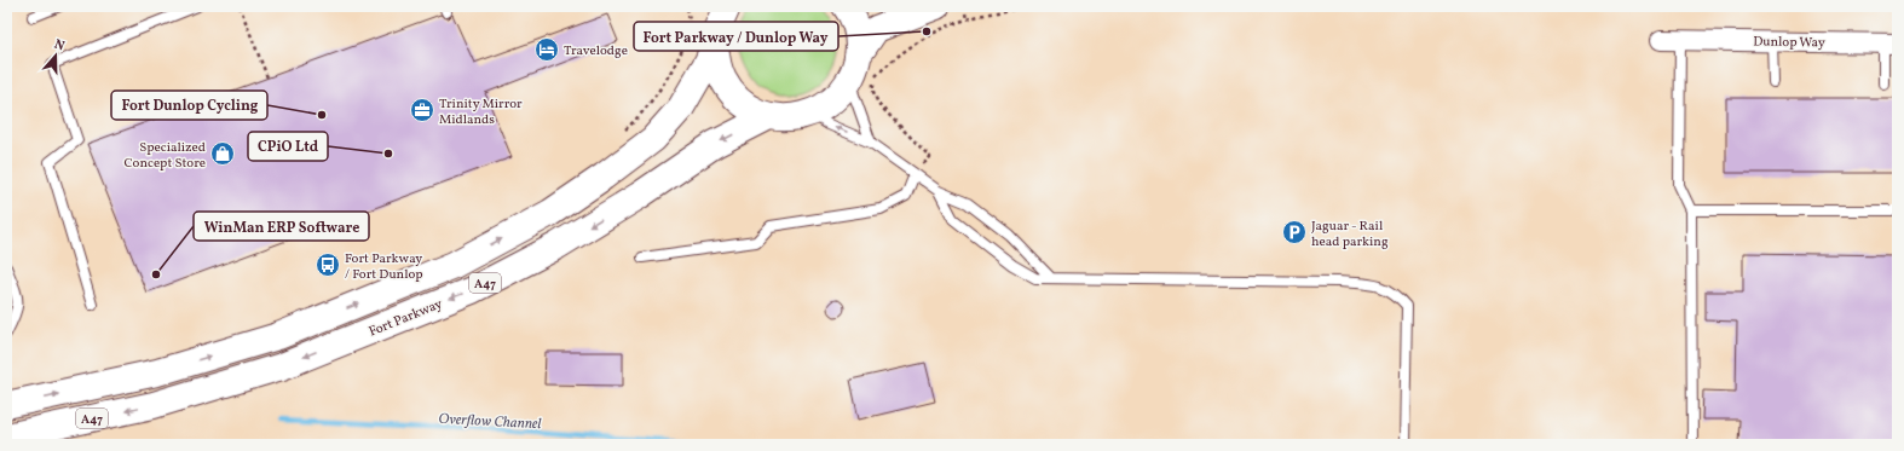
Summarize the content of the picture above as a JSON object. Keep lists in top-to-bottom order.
{
  "streets": {
    "main road": ["A47", "Fort Parkway"],
    "street": ["Dunlop Way"]
  },
  "crossings": [
    ["A47", "Fort Parkway"]
  ],
  "water": ["Overflow Channel"],
  "places": {
    "other": [
      "Fort Parkway / Dunlop Way",
      "Fort Dunlop Cycling",
      "CPiO Ltd",
      "WinMan ERP Software"
    ],
    "hotel": ["Travelodge"],
    "office": ["Trinity Mirror Midlands"],
    "shop": ["Specialized Concept Store"],
    "parking": ["Jaguar - Rail head parking"],
    "bus stop": ["Fort Parkway / Fort Dunlop"]
  },
  "north": "top"
}
